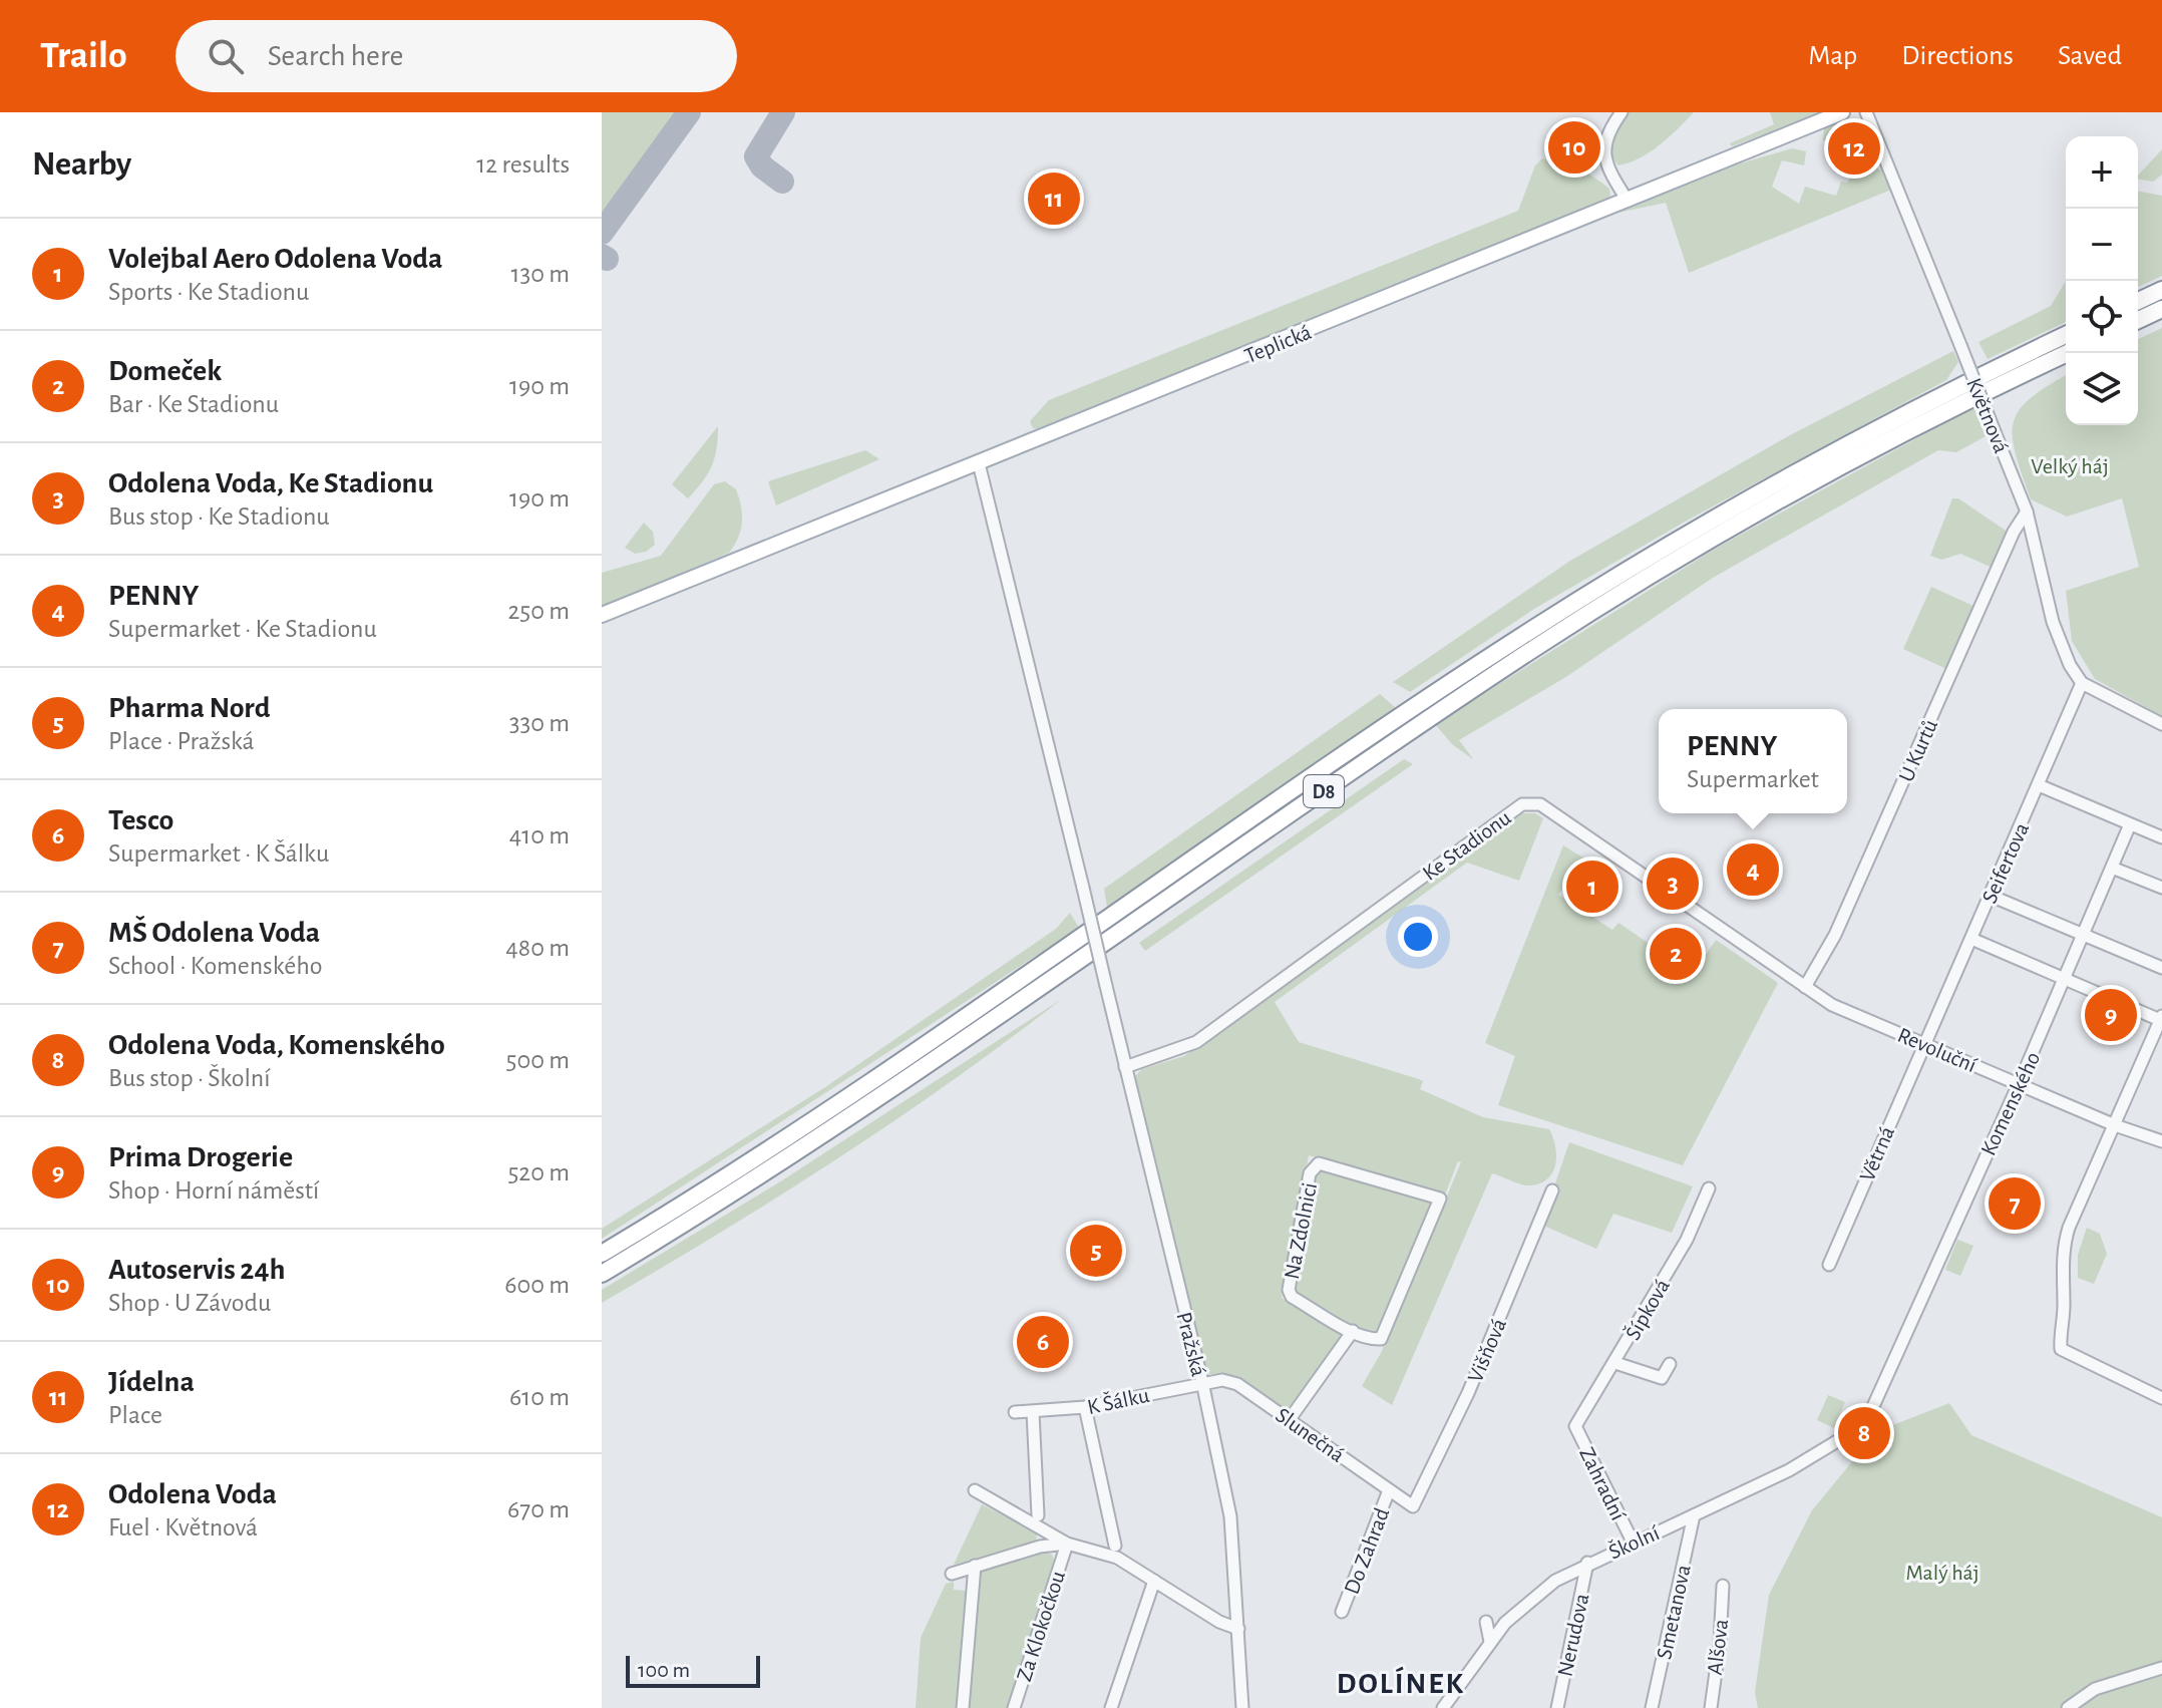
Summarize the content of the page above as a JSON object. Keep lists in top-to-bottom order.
{
  "streets": {
    "highway": ["D8"],
    "main road": ["Teplická"],
    "street": [
      "Květnová",
      "U Kurtů",
      "Ke Stadionu",
      "Seifertova",
      "Revoluční",
      "Komenského",
      "Větrná",
      "Na Zdolnici",
      "Šípková",
      "Pražská",
      "Višňová",
      "K Šálku",
      "Slunečná",
      "Zahradní",
      "Školní",
      "Do Zahrad",
      "Smetanova",
      "Za Klokočkou",
      "Nerudova",
      "Alšova"
    ]
  },
  "crossings": [
    ["Teplická", "Pražská"],
    ["Květnová", "U Kurtů"],
    ["Květnová", "Seifertova"],
    ["U Kurtů", "Ke Stadionu"],
    ["U Kurtů", "Revoluční"],
    ["Ke Stadionu", "Revoluční"],
    ["Ke Stadionu", "Pražská"],
    ["Seifertova", "Revoluční"],
    ["Seifertova", "Větrná"],
    ["Revoluční", "Komenského"],
    ["Revoluční", "Větrná"],
    ["Komenského", "Školní"],
    ["Šípková", "Zahradní"],
    ["Pražská", "K Šálku"],
    ["Pražská", "Slunečná"],
    ["Pražská", "Za Klokočkou"],
    ["Višňová", "Slunečná"],
    ["K Šálku", "Slunečná"],
    ["Slunečná", "Do Zahrad"],
    ["Zahradní", "Školní"],
    ["Školní", "Smetanova"],
    ["Školní", "Nerudova"]
  ],
  "districts": ["DOLÍNEK"],
  "parks": ["Velký háj", "Malý háj"],
  "scale_bar": "100 m",
  "page": {
    "header": "Trailo",
    "search": "Search here",
    "nav": ["Map", "Directions", "Saved"],
    "heading": ["Nearby", "12 results"],
    "pins": [
      "10",
      "12",
      "11",
      "4",
      "3",
      "1",
      "2",
      "9",
      "7",
      "5",
      "6",
      "8"
    ],
    "map_buttons": ["+", "−"],
    "list": [
      {
        "mark": "1",
        "name": "Volejbal Aero Odolena Voda",
        "note": "Sports · Ke Stadionu",
        "value": "130 m"
      },
      {
        "mark": "2",
        "name": "Domeček",
        "note": "Bar · Ke Stadionu",
        "value": "190 m"
      },
      {
        "mark": "3",
        "name": "Odolena Voda, Ke Stadionu",
        "note": "Bus stop · Ke Stadionu",
        "value": "190 m"
      },
      {
        "mark": "4",
        "name": "PENNY",
        "note": "Supermarket · Ke Stadionu",
        "value": "250 m"
      },
      {
        "mark": "5",
        "name": "Pharma Nord",
        "note": "Place · Pražská",
        "value": "330 m"
      },
      {
        "mark": "6",
        "name": "Tesco",
        "note": "Supermarket · K Šálku",
        "value": "410 m"
      },
      {
        "mark": "7",
        "name": "MŠ Odolena Voda",
        "note": "School · Komenského",
        "value": "480 m"
      },
      {
        "mark": "8",
        "name": "Odolena Voda, Komenského",
        "note": "Bus stop · Školní",
        "value": "500 m"
      },
      {
        "mark": "9",
        "name": "Prima Drogerie",
        "note": "Shop · Horní náměstí",
        "value": "520 m"
      },
      {
        "mark": "10",
        "name": "Autoservis 24h",
        "note": "Shop · U Závodu",
        "value": "600 m"
      },
      {
        "mark": "11",
        "name": "Jídelna",
        "note": "Place",
        "value": "610 m"
      },
      {
        "mark": "12",
        "name": "Odolena Voda",
        "note": "Fuel · Květnová",
        "value": "670 m"
      }
    ],
    "popup": ["PENNY", "Supermarket"],
    "scale": "100 m"
  }
}
